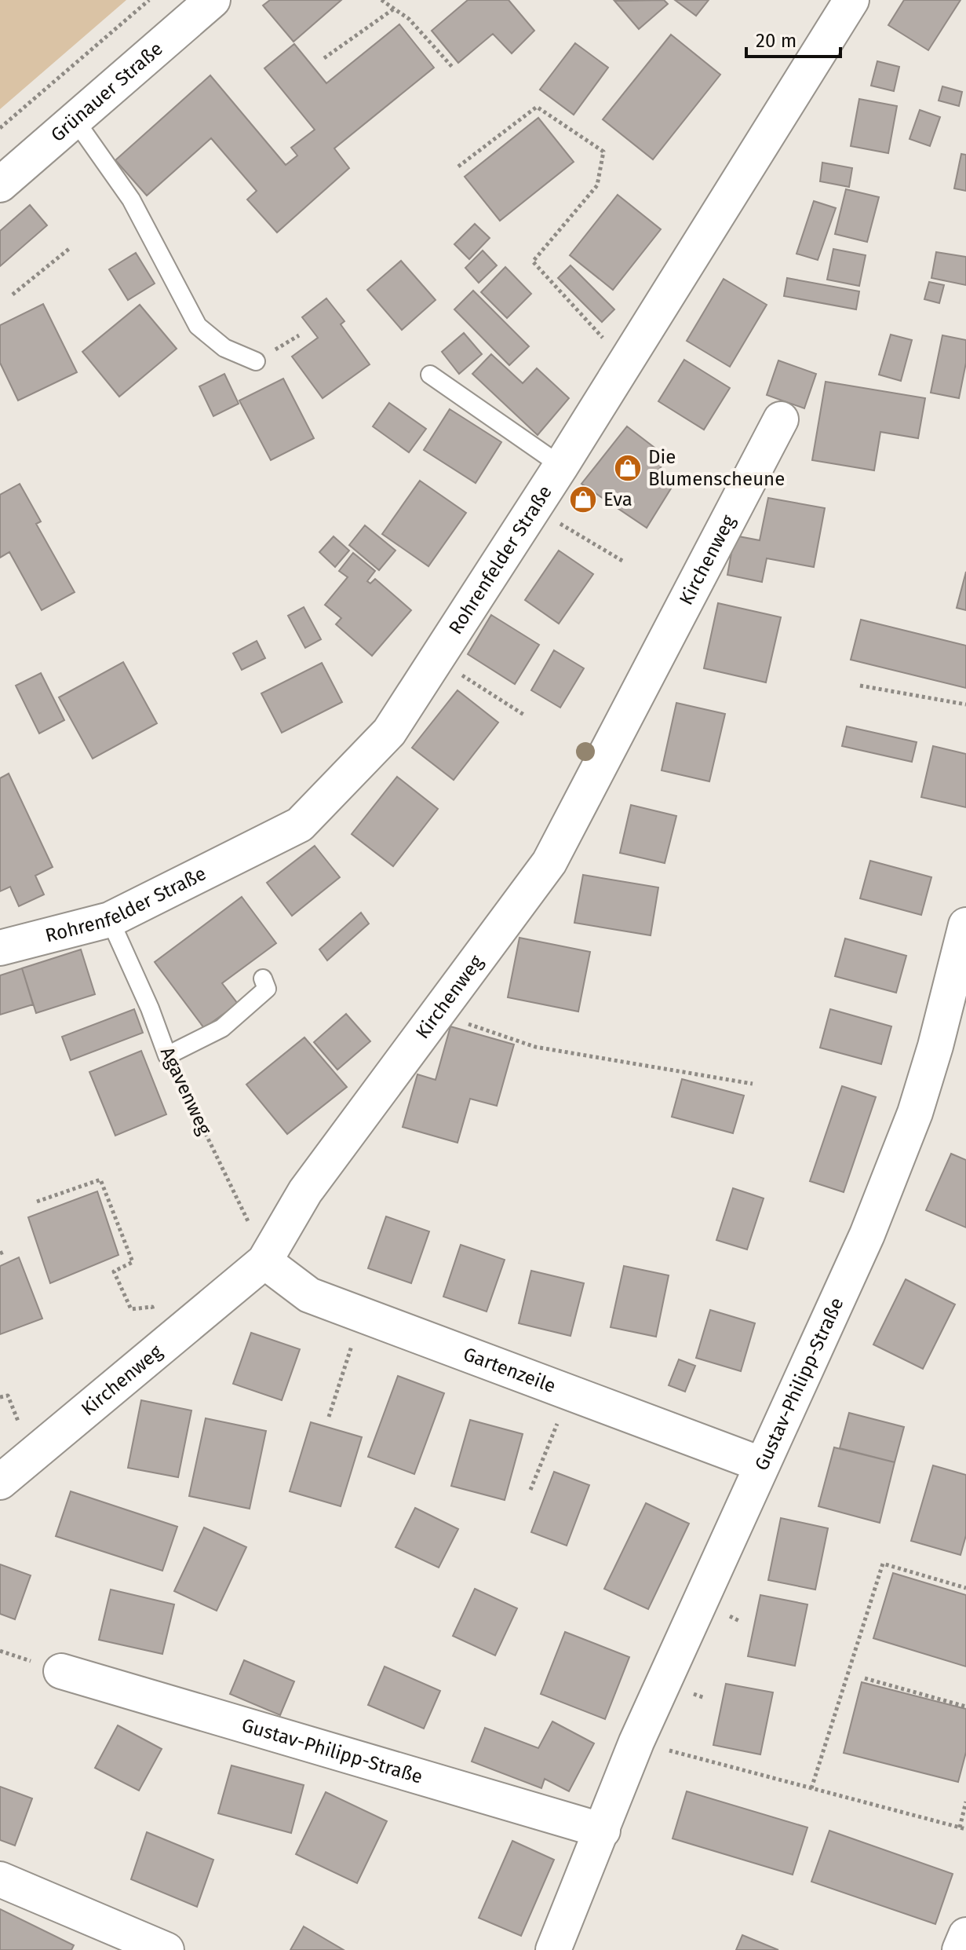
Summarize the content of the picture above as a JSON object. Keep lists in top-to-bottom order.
{
  "streets": {
    "street": [
      "Grünauer Straße",
      "Rohrenfelder Straße",
      "Kirchenweg",
      "Gartenzeile",
      "Gustav-Philipp-Straße"
    ],
    "lane": ["Agavenweg"]
  },
  "crossings": [
    ["Rohrenfelder Straße", "Agavenweg"],
    ["Kirchenweg", "Agavenweg"],
    ["Kirchenweg", "Gartenzeile"],
    ["Agavenweg", "Gartenzeile"],
    ["Gartenzeile", "Gustav-Philipp-Straße"]
  ],
  "places": {
    "shop": ["Die Blumenscheune", "Eva"]
  },
  "scale_bar": "20 m"
}
